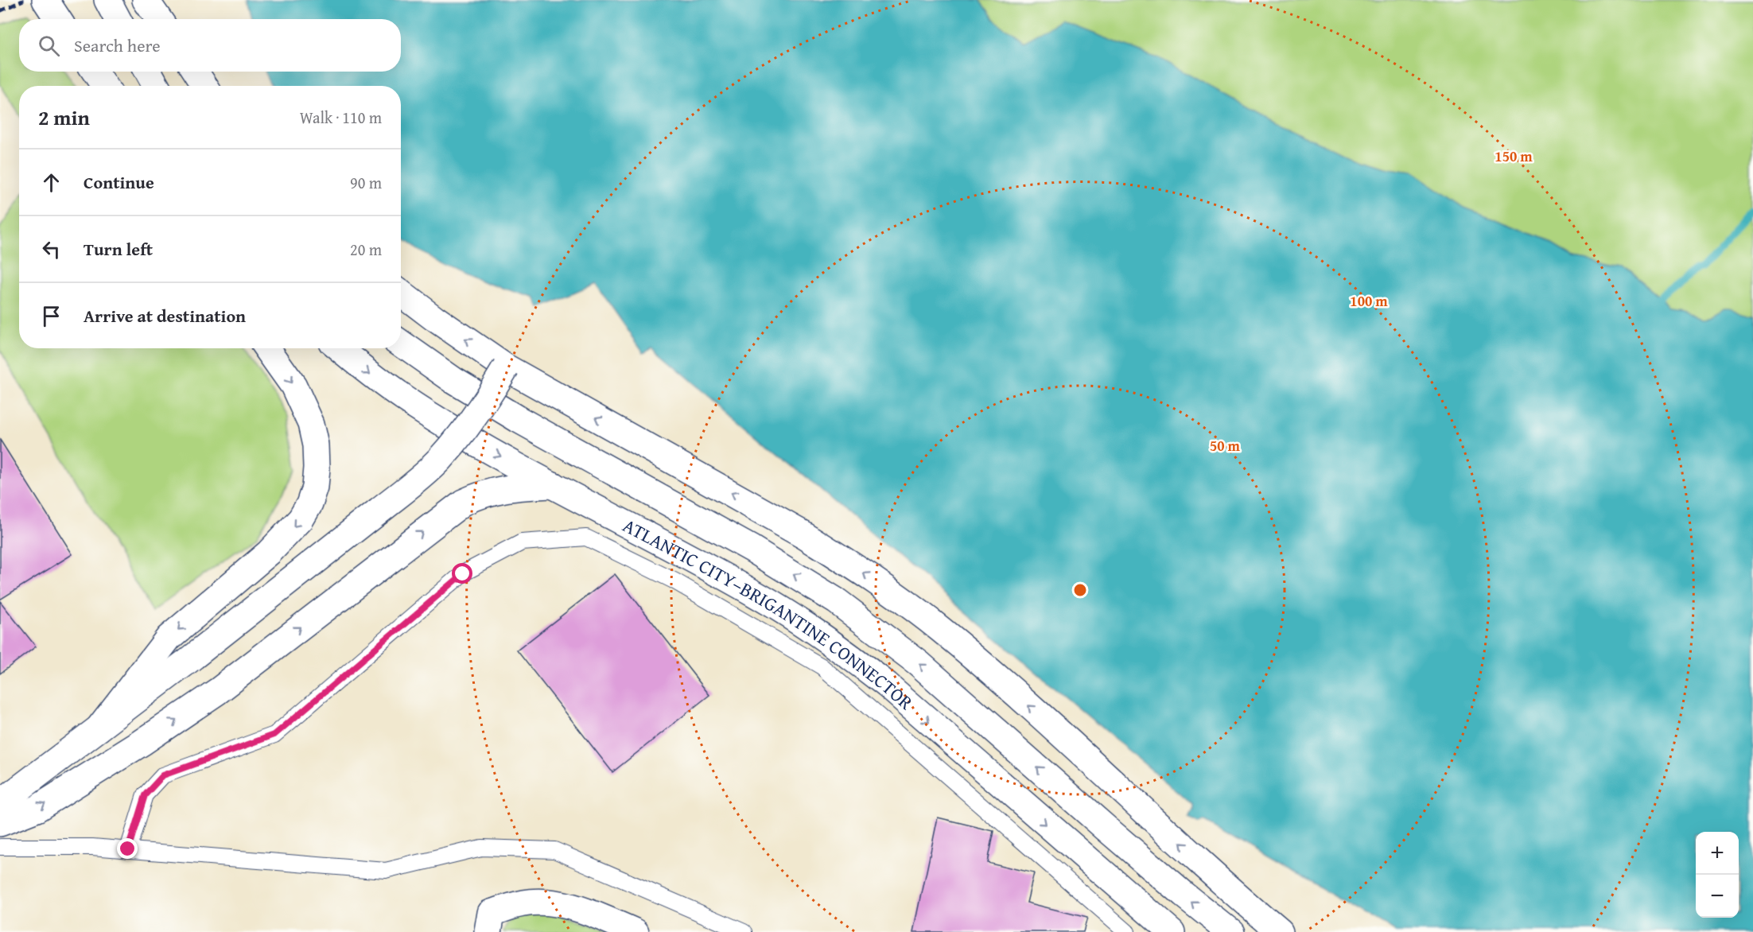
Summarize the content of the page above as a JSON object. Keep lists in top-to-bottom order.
{
  "streets": {
    "main road": ["ATLANTIC CITY–BRIGANTINE CONNECTOR"]
  },
  "page": {
    "search": "Search here",
    "heading": ["2 min", "Walk · 110 m"],
    "list": [
      ["Continue", "90 m"],
      ["Turn left", "20 m"],
      "Arrive at destination"
    ],
    "map_buttons": ["+", "−"]
  },
  "rings": ["150 m", "100 m", "50 m"]
}
